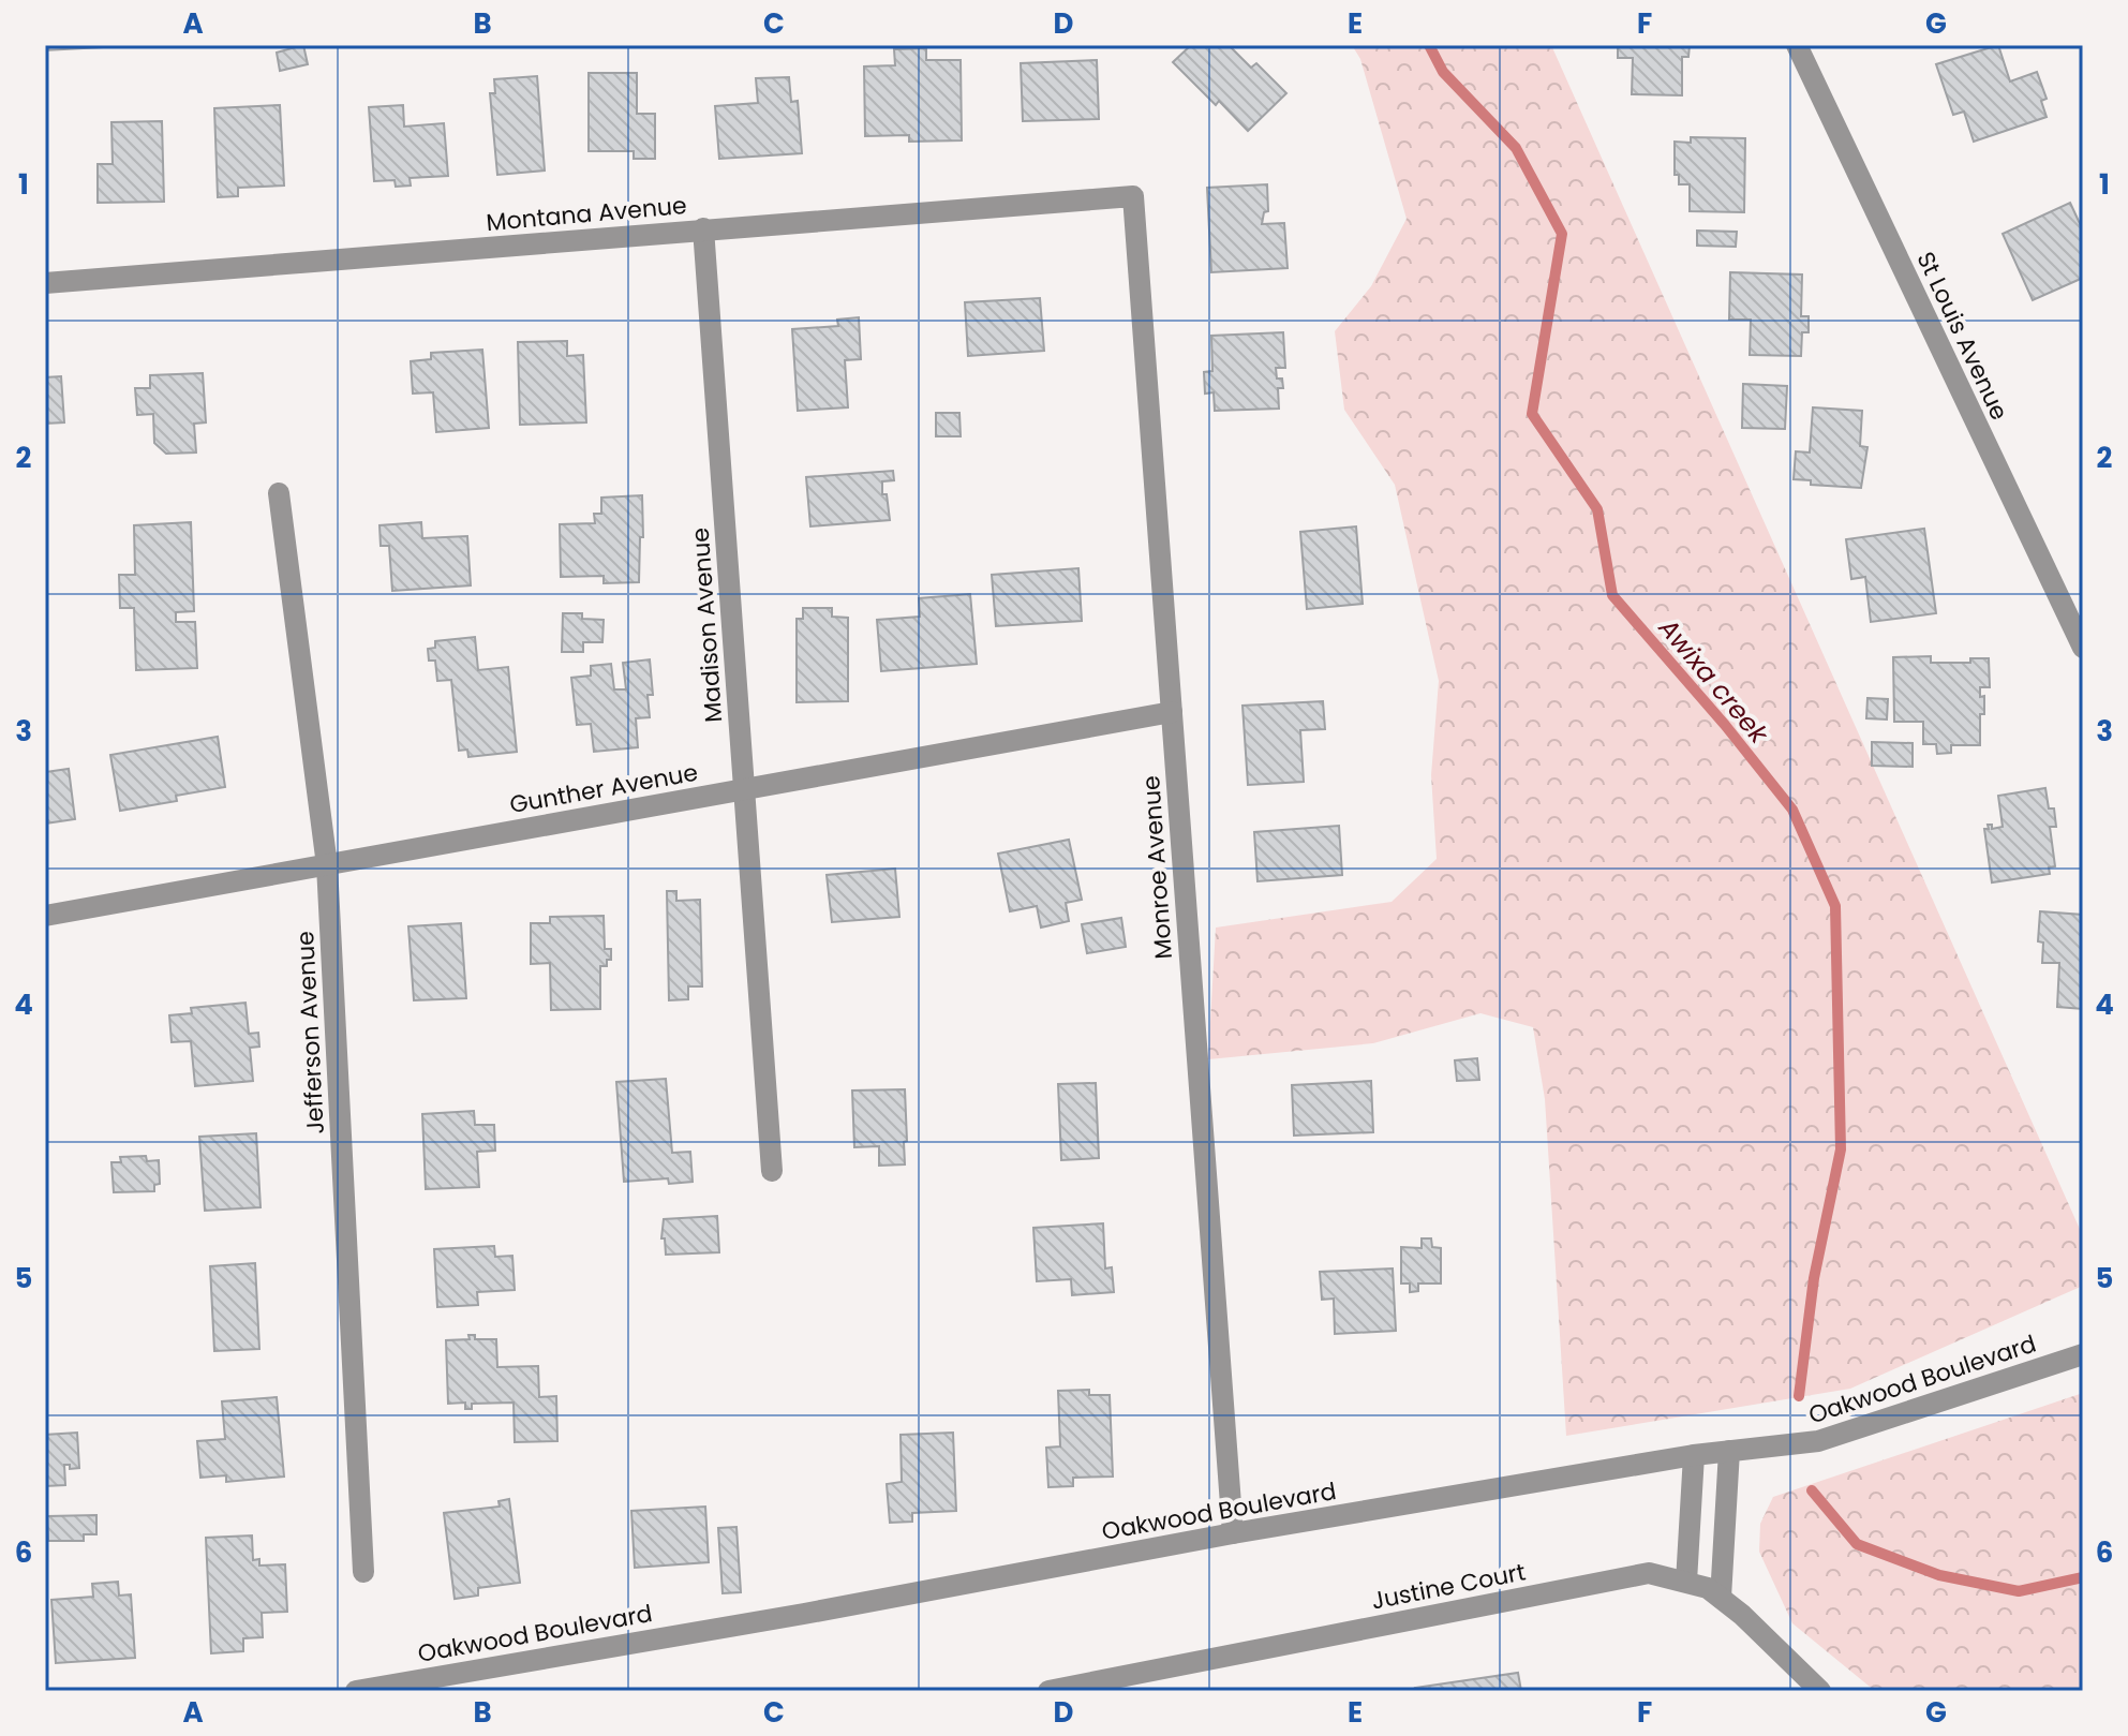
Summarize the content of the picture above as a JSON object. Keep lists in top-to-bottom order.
{
  "streets": {
    "street": [
      "Montana Avenue",
      "St Louis Avenue",
      "Madison Avenue",
      "Gunther Avenue",
      "Monroe Avenue",
      "Jefferson Avenue",
      "Oakwood Boulevard",
      "Justine Court"
    ]
  },
  "crossings": [
    ["Montana Avenue", "Madison Avenue"],
    ["Montana Avenue", "Monroe Avenue"],
    ["Madison Avenue", "Gunther Avenue"],
    ["Gunther Avenue", "Monroe Avenue"],
    ["Gunther Avenue", "Jefferson Avenue"],
    ["Monroe Avenue", "Oakwood Boulevard"]
  ],
  "water": ["Awixa creek"],
  "grid": {
    "columns": [
      "A",
      "B",
      "C",
      "D",
      "E",
      "F",
      "G"
    ],
    "rows": [
      "1",
      "2",
      "3",
      "4",
      "5",
      "6"
    ]
  }
}
